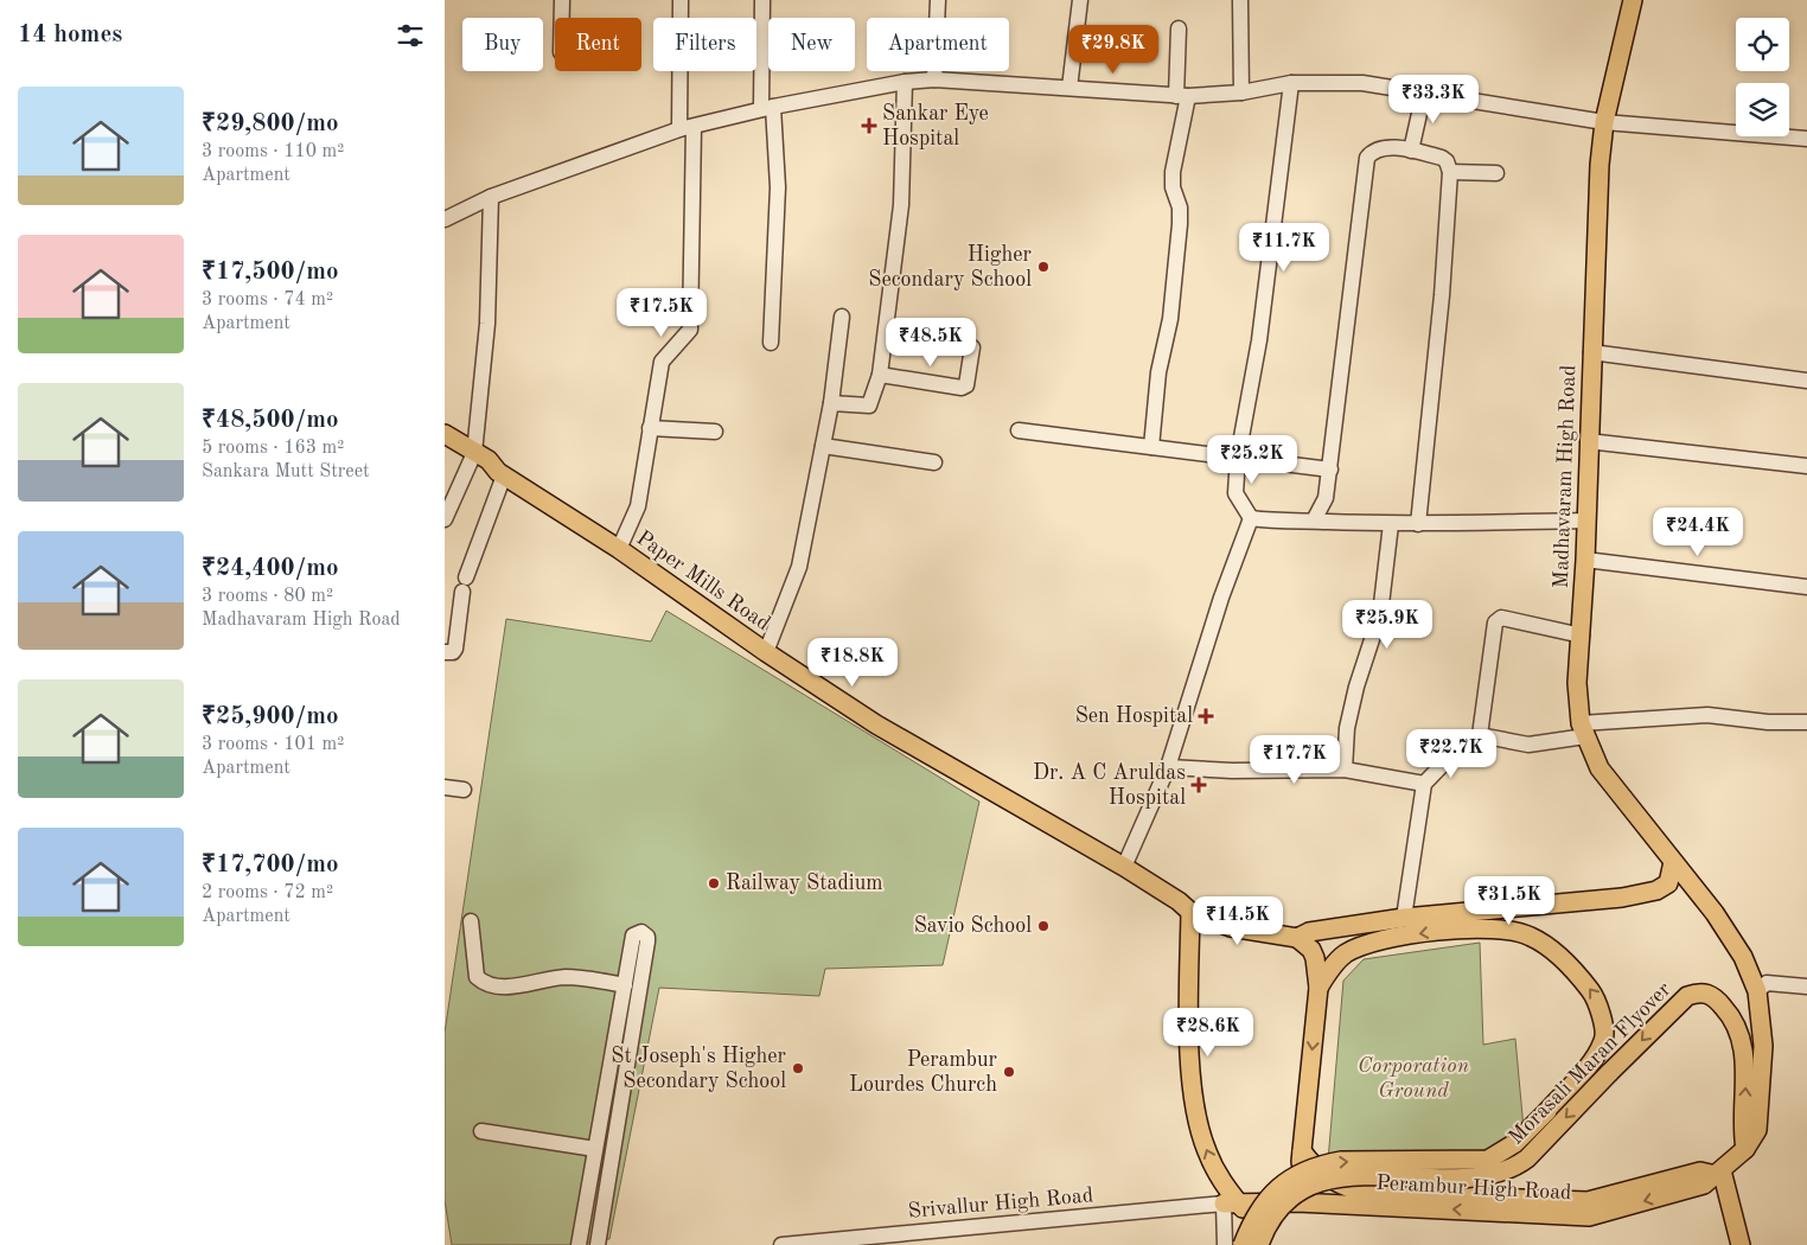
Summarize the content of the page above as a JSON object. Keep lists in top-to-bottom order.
{
  "streets": {
    "main road": [
      "Madhavaram High Road",
      "Paper Mills Road",
      "Morasali Maran Flyover",
      "Perambur High Road"
    ],
    "street": ["Srivallur High Road"]
  },
  "crossings": [
    ["Morasali Maran Flyover", "Perambur High Road"],
    ["Perambur High Road", "Srivallur High Road"]
  ],
  "parks": ["Corporation Ground"],
  "places": {
    "health": ["Sankar Eye Hospital", "Sen Hospital", "Dr. A C Aruldas Hospital"],
    "other": [
      "Higher Secondary School",
      "Railway Stadium",
      "Savio School",
      "St Joseph's Higher Secondary School",
      "Perambur Lourdes Church"
    ]
  },
  "page": {
    "heading": "14 homes",
    "chip": [
      "Buy",
      "Rent",
      "Filters",
      "New",
      "Apartment"
    ],
    "price": [
      "₹29.8K",
      "₹33.3K",
      "₹11.7K",
      "₹17.5K",
      "₹48.5K",
      "₹25.2K",
      "₹24.4K",
      "₹25.9K",
      "₹18.8K",
      "₹22.7K",
      "₹17.7K",
      "₹31.5K",
      "₹14.5K",
      "₹28.6K"
    ],
    "list": [
      {
        "name": "₹29,800/mo",
        "note": "3 rooms · 110 m² · Apartment"
      },
      {
        "name": "₹17,500/mo",
        "note": "3 rooms · 74 m² · Apartment"
      },
      {
        "name": "₹48,500/mo",
        "note": "5 rooms · 163 m² · Sankara Mutt Street"
      },
      {
        "name": "₹24,400/mo",
        "note": "3 rooms · 80 m² · Madhavaram High Road"
      },
      {
        "name": "₹25,900/mo",
        "note": "3 rooms · 101 m² · Apartment"
      },
      {
        "name": "₹17,700/mo",
        "note": "2 rooms · 72 m² · Apartment"
      }
    ]
  }
}
